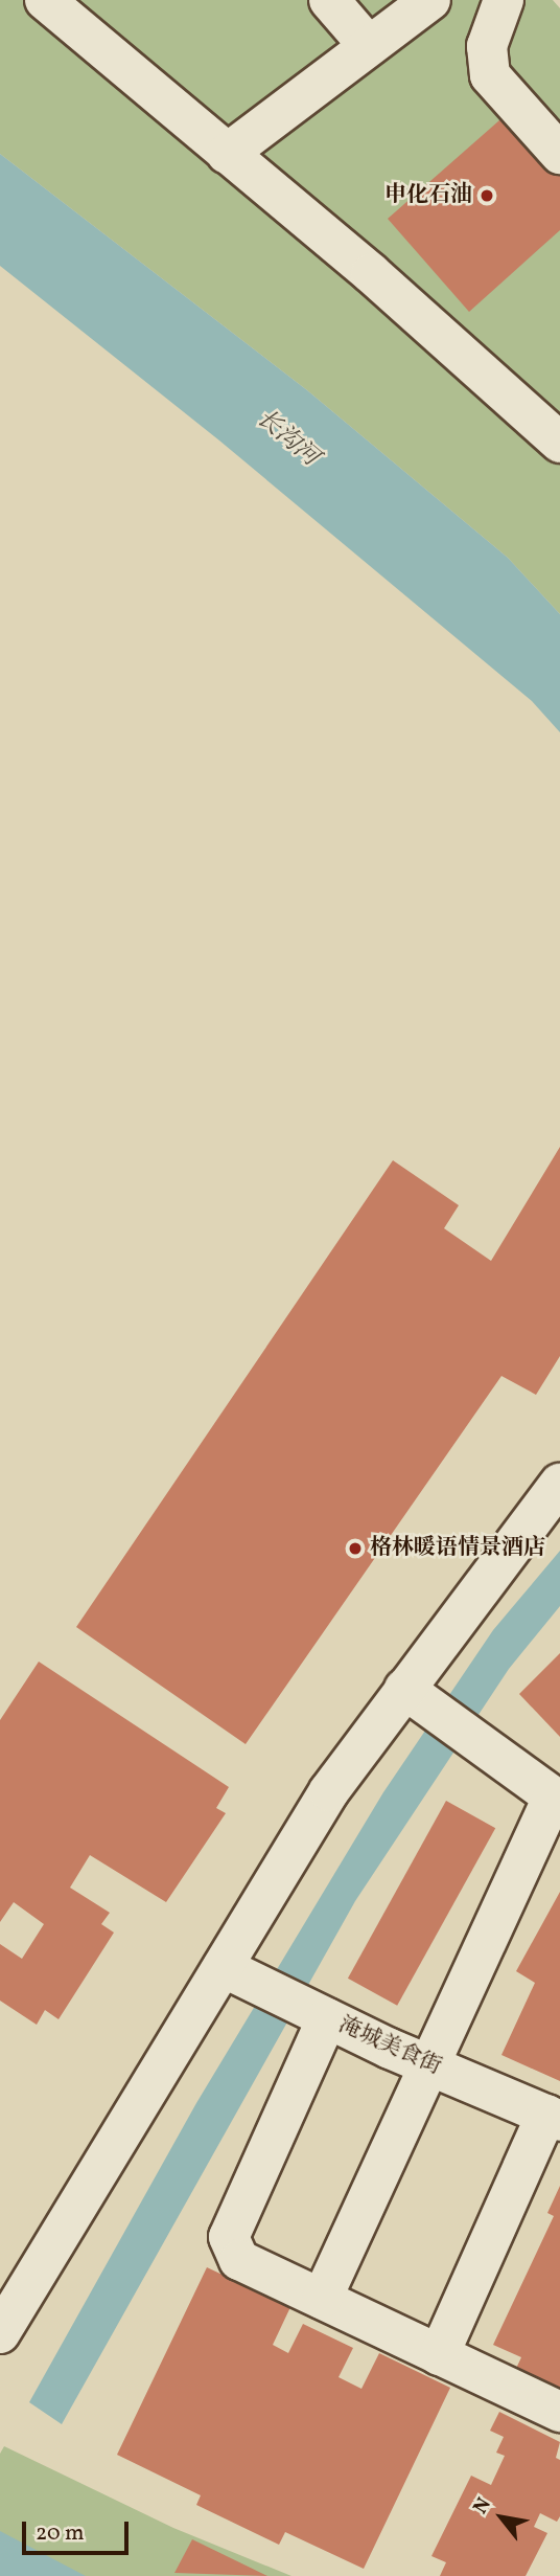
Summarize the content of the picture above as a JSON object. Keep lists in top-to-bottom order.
{
  "streets": {
    "lane": ["淹城美食街"]
  },
  "water": ["长沟河"],
  "places": ["申化石油", "格林暖语情景酒店"],
  "scale_bar": "20 m",
  "north": "top left"
}
